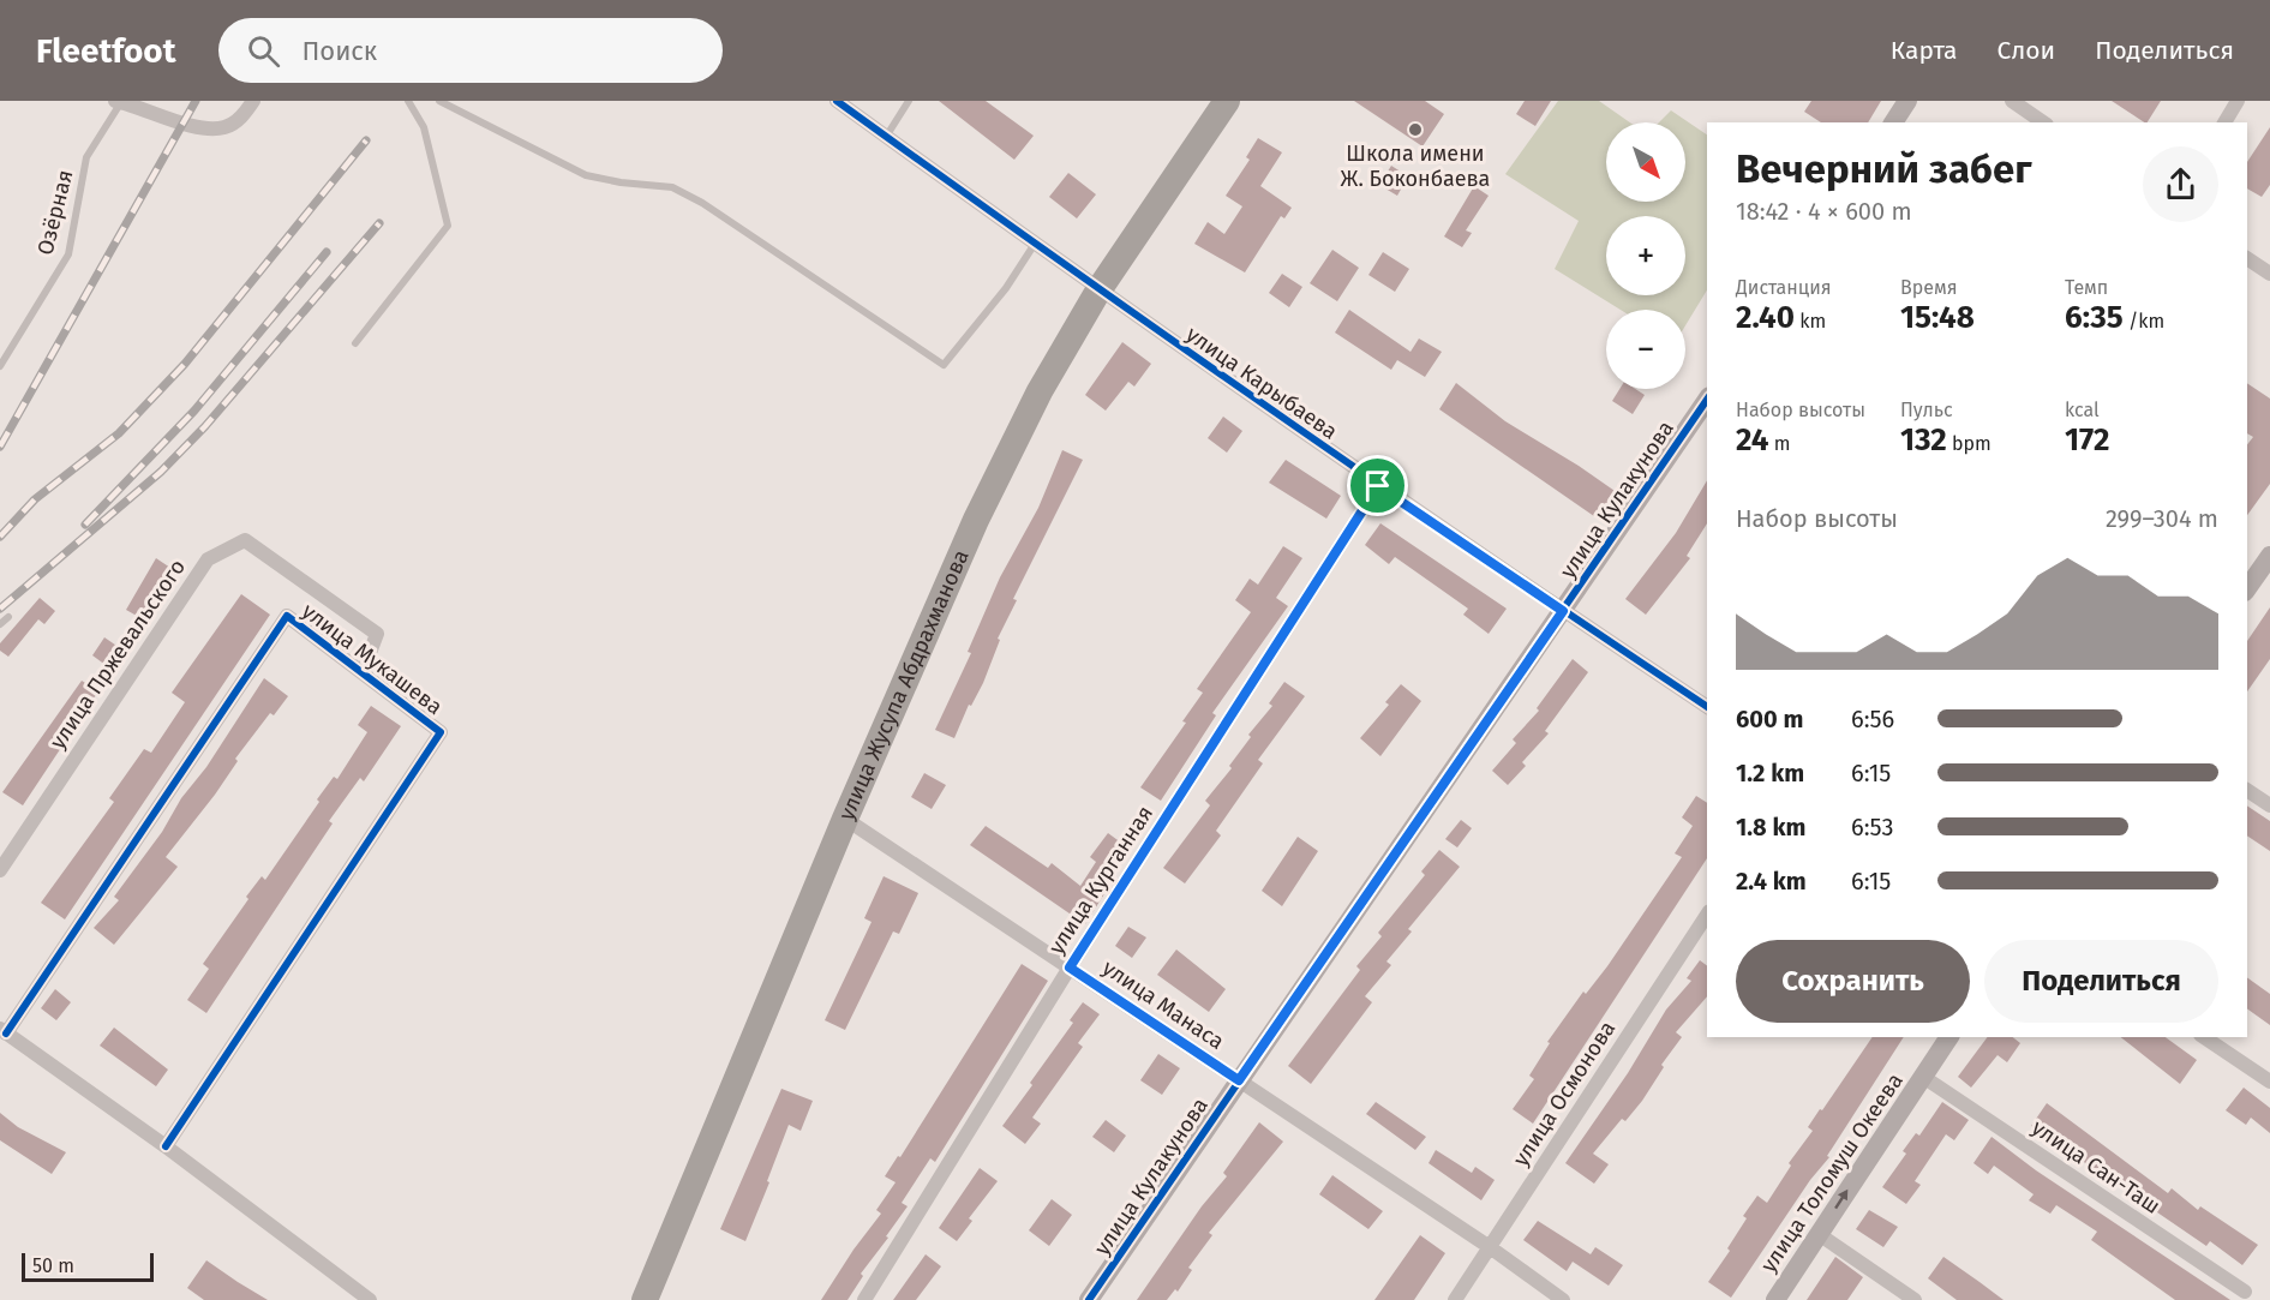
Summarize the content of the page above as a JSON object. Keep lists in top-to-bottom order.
{
  "streets": {
    "highway": ["улица Жусупа Абдрахманова"],
    "street": [
      "улица Карыбаева",
      "улица Кулакунова",
      "улица Пржевальского",
      "улица Мукашева",
      "улица Курганная",
      "улица Манаса",
      "улица Осмонова",
      "улица Сан-Таш",
      "улица Толомуш Океева"
    ],
    "lane": ["Озёрная"]
  },
  "crossings": [
    ["улица Карыбаева", "улица Кулакунова"],
    ["улица Карыбаева", "улица Жусупа Абдрахманова"],
    ["улица Карыбаева", "улица Курганная"],
    ["улица Кулакунова", "улица Манаса"],
    ["улица Пржевальского", "улица Мукашева"],
    ["улица Жусупа Абдрахманова", "улица Манаса"],
    ["улица Курганная", "улица Манаса"],
    ["улица Манаса", "улица Осмонова"],
    ["улица Сан-Таш", "улица Толомуш Океева"]
  ],
  "one_way": ["улица Толомуш Океева"],
  "places": ["Школа имени Ж. Боконбаева"],
  "scale_bar": "50 m",
  "north": "bottom right",
  "page": {
    "header": "Fleetfoot",
    "search": "Поиск",
    "nav": ["Карта", "Слои", "Поделиться"],
    "map_buttons": ["+", "−"],
    "heading": ["Вечерний забег", "18:42 · 4 × 600 m"],
    "stats": [
      ["Дистанция", "2.40 km"],
      ["Время", "15:48"],
      ["Темп", "6:35 /km"],
      ["Набор высоты", "24 m"],
      ["Пульс", "132 bpm"],
      ["kcal", "172"]
    ],
    "chart": ["Набор высоты", "299–304 m"],
    "list": [
      {
        "name": "600 m",
        "note": "6:56"
      },
      {
        "name": "1.2 km",
        "note": "6:15"
      },
      {
        "name": "1.8 km",
        "note": "6:53"
      },
      {
        "name": "2.4 km",
        "note": "6:15"
      }
    ],
    "buttons": ["Сохранить", "Поделиться"],
    "scale": "50 m"
  }
}
